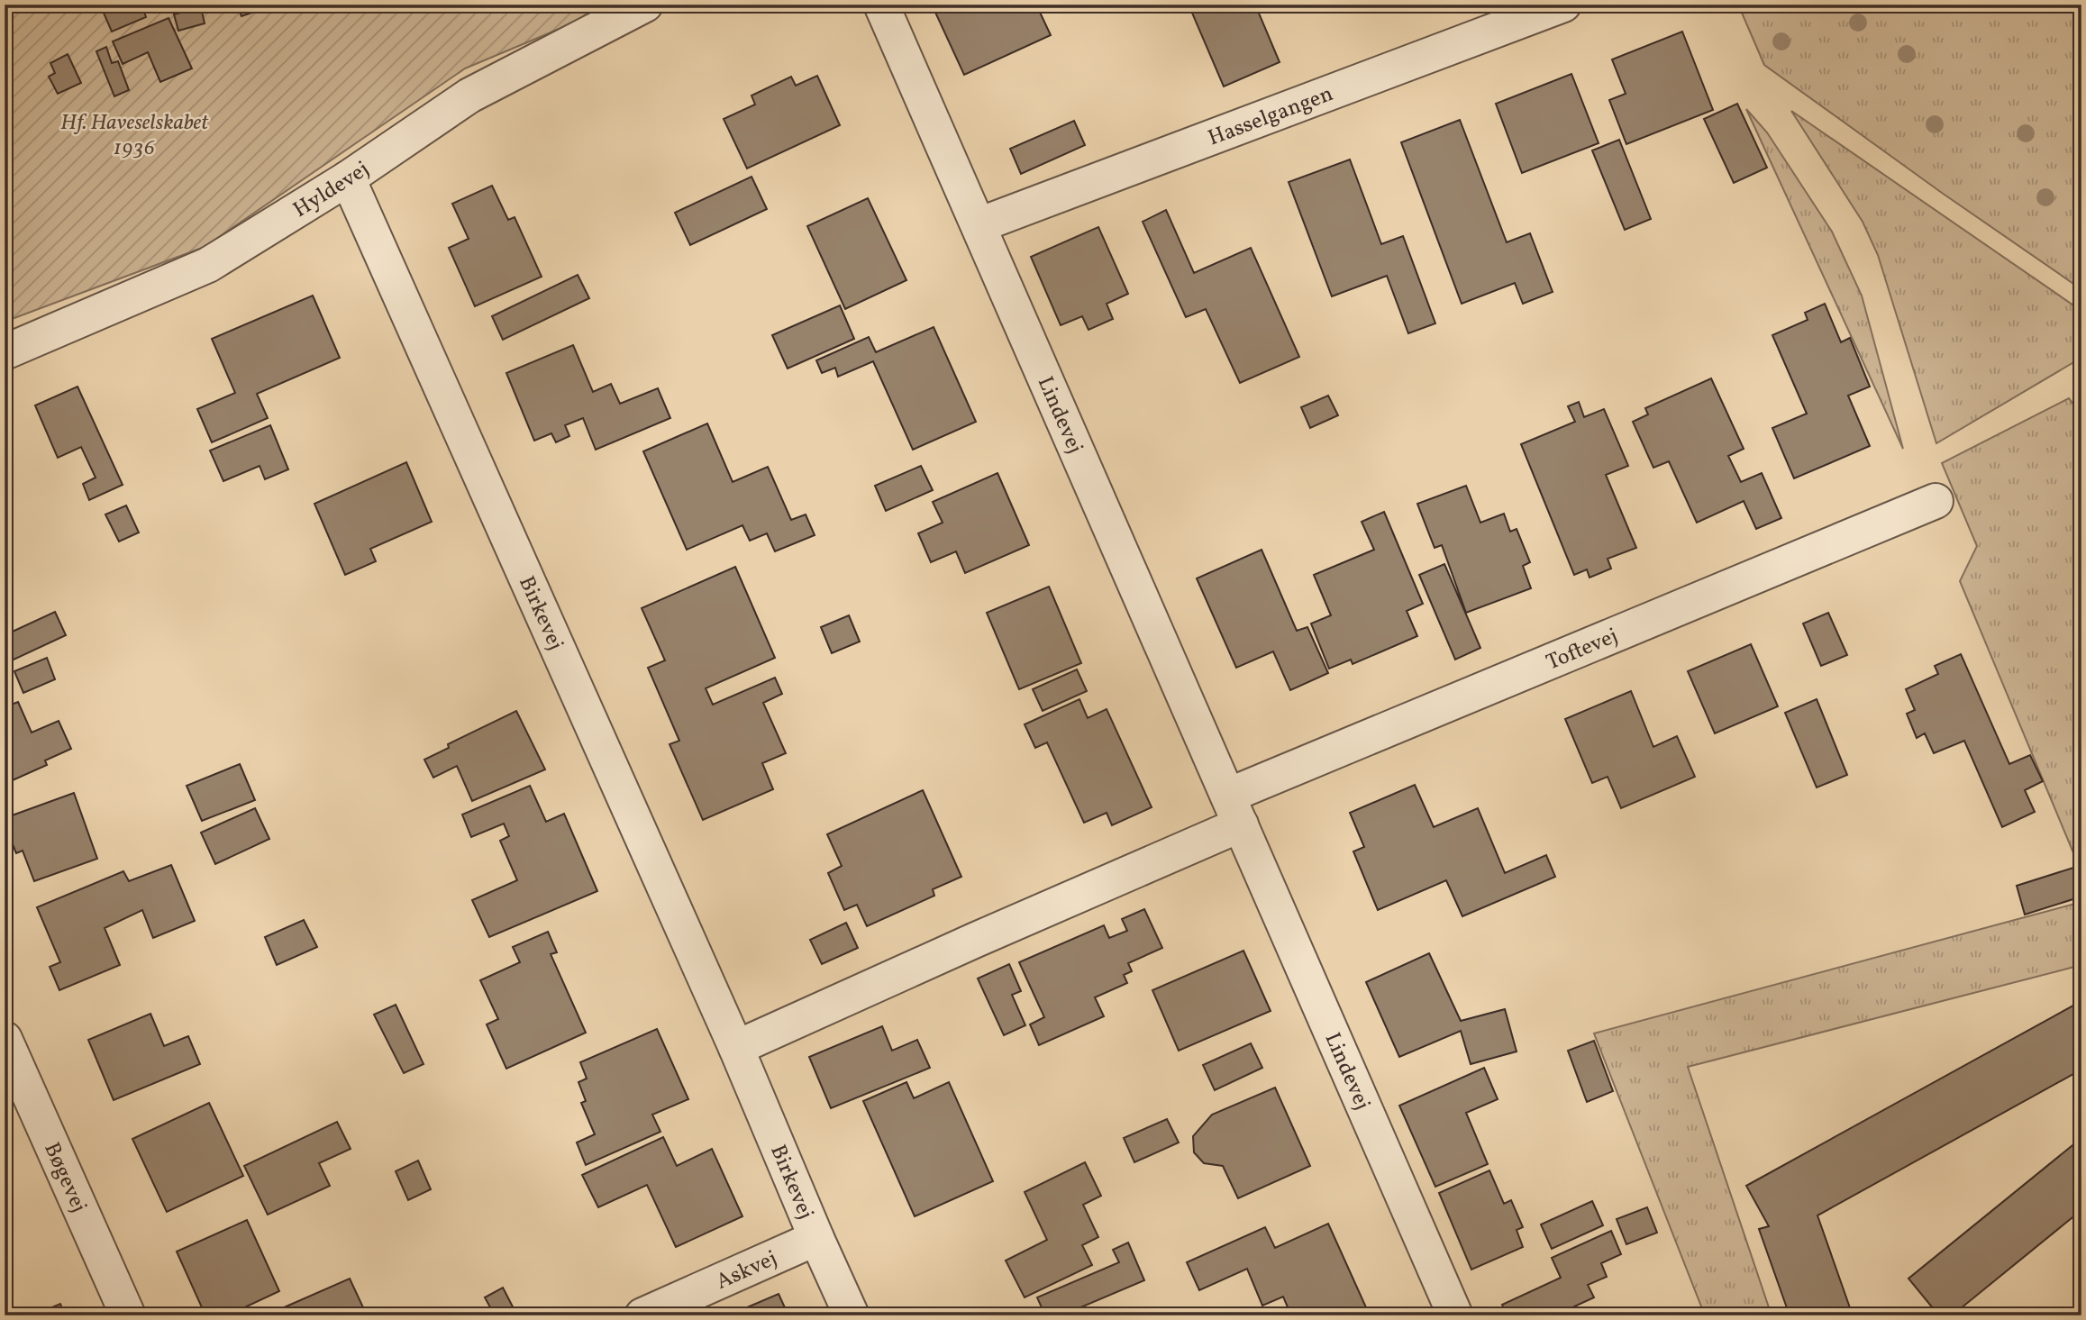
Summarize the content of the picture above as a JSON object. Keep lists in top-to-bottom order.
{
  "streets": {
    "street": [
      "Hasselgangen",
      "Hyldevej",
      "Lindevej",
      "Birkevej",
      "Toftevej",
      "Bøgevej",
      "Askvej"
    ]
  },
  "crossings": [
    ["Hasselgangen", "Lindevej"],
    ["Hyldevej", "Birkevej"],
    ["Lindevej", "Toftevej"],
    ["Birkevej", "Askvej"]
  ],
  "parks": ["Hf. Haveselskabet 1936"]
}
